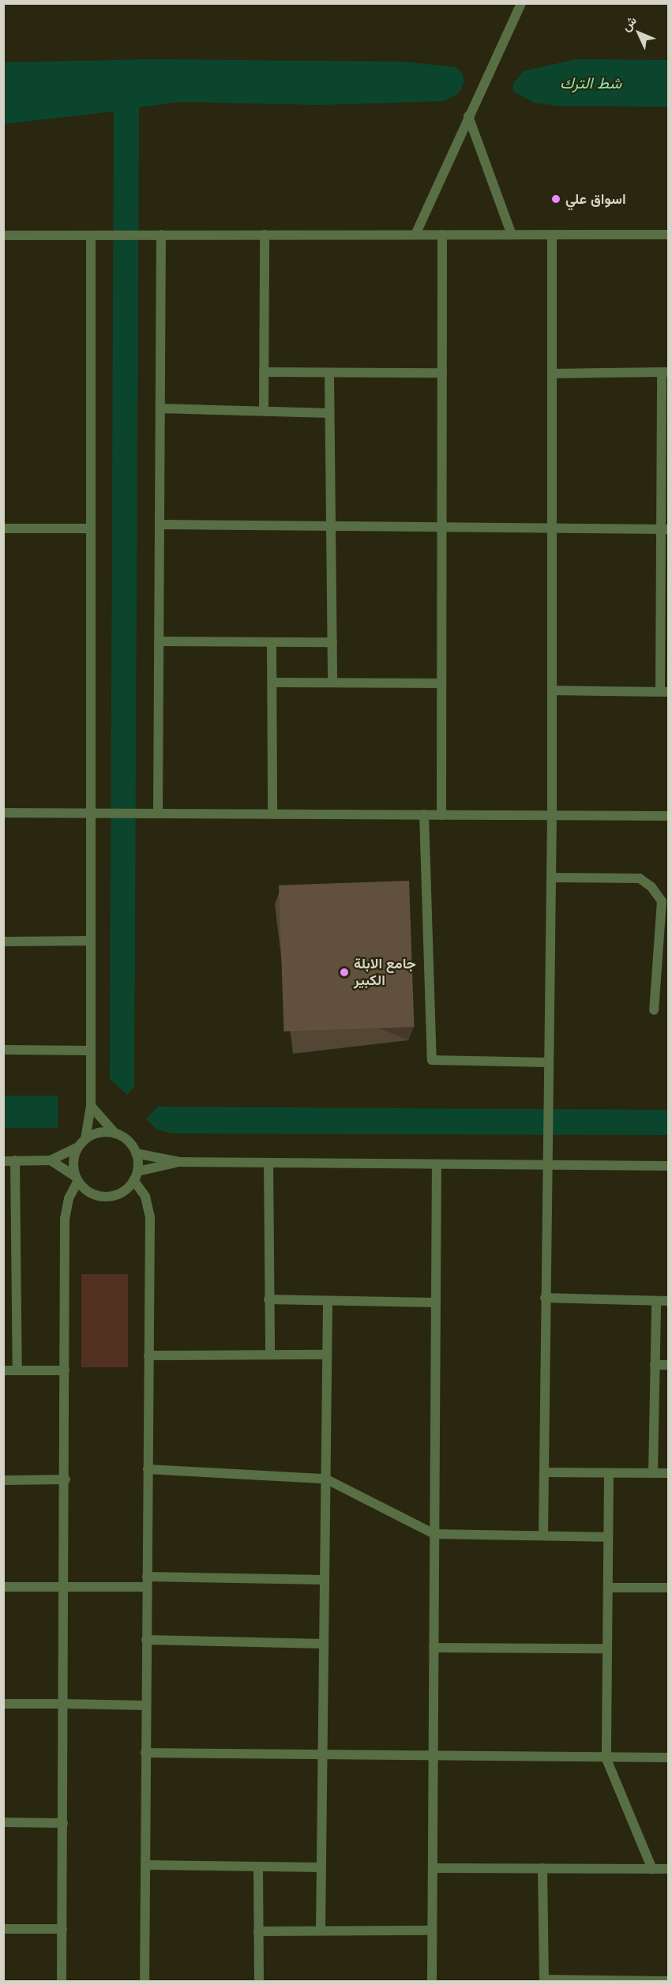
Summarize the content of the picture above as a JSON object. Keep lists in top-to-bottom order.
{
  "water": ["شط الترك"],
  "places": ["اسواق علي", "جامع الابلة الكبير"],
  "north": "top left"
}
